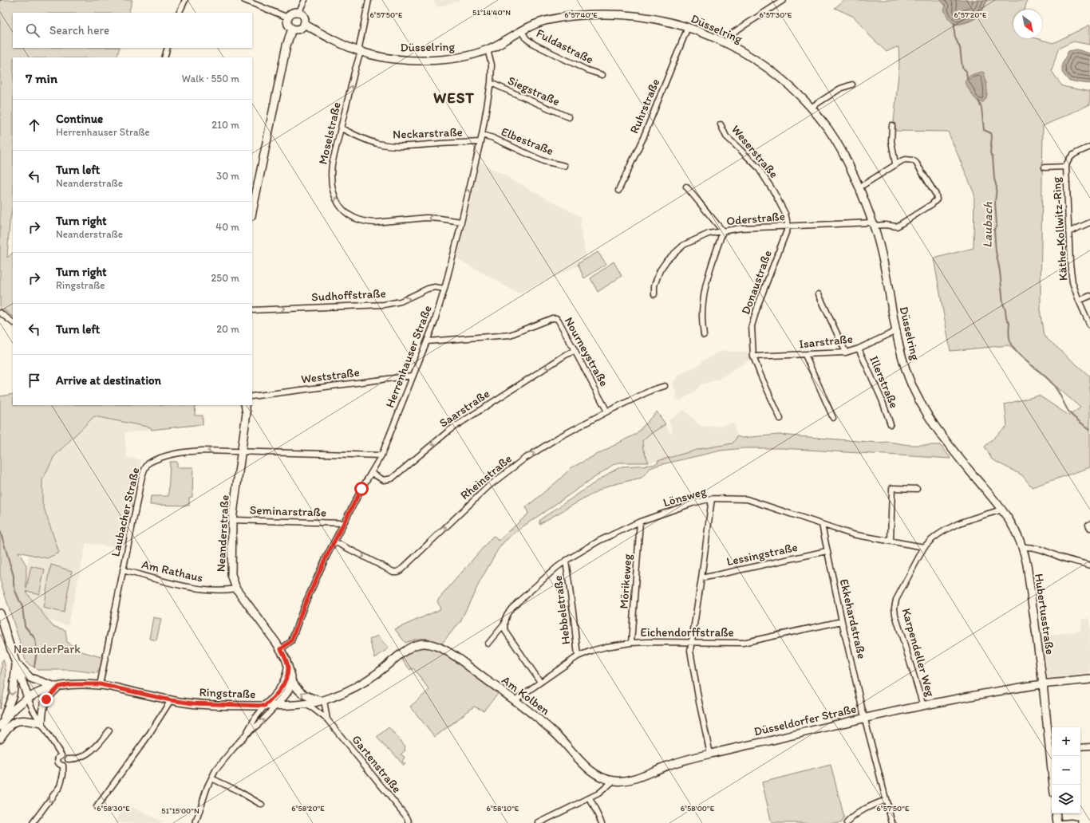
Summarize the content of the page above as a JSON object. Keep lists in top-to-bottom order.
{
  "streets": {
    "street": [
      "Düsselring",
      "Fuldastraße",
      "Siegstraße",
      "Ruhrstraße",
      "Moselstraße",
      "Neckarstraße",
      "Elbestraße",
      "Weserstraße",
      "Oderstraße",
      "Käthe-Kollwitz-Ring",
      "Donaustraße",
      "Sudhoffstraße",
      "Isarstraße",
      "Nourneystraße",
      "Herrenhauser Straße",
      "Weststraße",
      "Illerstraße",
      "Saarstraße",
      "Rheinstraße",
      "Lönsweg",
      "Seminarstraße",
      "Laubacher Straße",
      "Neanderstraße",
      "Lessingstraße",
      "Am Rathaus",
      "Mörikeweg",
      "Hebbelstraße",
      "Hubertusstraße",
      "Ekkehardstraße",
      "Eichendorffstraße",
      "Karpendeller Weg",
      "Ringstraße",
      "Am Kolben",
      "Düsseldorfer Straße",
      "Gartenstraße"
    ]
  },
  "crossings": [
    ["Düsselring", "Fuldastraße"],
    ["Düsselring", "Ruhrstraße"],
    ["Düsselring", "Moselstraße"],
    ["Düsselring", "Oderstraße"],
    ["Düsselring", "Isarstraße"],
    ["Düsselring", "Herrenhauser Straße"],
    ["Düsselring", "Hubertusstraße"],
    ["Düsselring", "Karpendeller Weg"],
    ["Siegstraße", "Herrenhauser Straße"],
    ["Moselstraße", "Neckarstraße"],
    ["Moselstraße", "Herrenhauser Straße"],
    ["Neckarstraße", "Herrenhauser Straße"],
    ["Elbestraße", "Herrenhauser Straße"],
    ["Weserstraße", "Oderstraße"],
    ["Weserstraße", "Donaustraße"],
    ["Oderstraße", "Donaustraße"],
    ["Donaustraße", "Isarstraße"],
    ["Sudhoffstraße", "Herrenhauser Straße"],
    ["Isarstraße", "Illerstraße"],
    ["Nourneystraße", "Herrenhauser Straße"],
    ["Nourneystraße", "Saarstraße"],
    ["Nourneystraße", "Rheinstraße"],
    ["Herrenhauser Straße", "Weststraße"],
    ["Herrenhauser Straße", "Saarstraße"],
    ["Herrenhauser Straße", "Rheinstraße"],
    ["Herrenhauser Straße", "Seminarstraße"],
    ["Herrenhauser Straße", "Laubacher Straße"],
    ["Herrenhauser Straße", "Neanderstraße"],
    ["Lönsweg", "Mörikeweg"],
    ["Lönsweg", "Hebbelstraße"],
    ["Lönsweg", "Ekkehardstraße"],
    ["Lönsweg", "Karpendeller Weg"],
    ["Seminarstraße", "Neanderstraße"],
    ["Laubacher Straße", "Neanderstraße"],
    ["Laubacher Straße", "Am Rathaus"],
    ["Laubacher Straße", "Ringstraße"],
    ["Neanderstraße", "Am Rathaus"],
    ["Lessingstraße", "Ekkehardstraße"],
    ["Mörikeweg", "Eichendorffstraße"],
    ["Hebbelstraße", "Eichendorffstraße"],
    ["Hubertusstraße", "Düsseldorfer Straße"],
    ["Ekkehardstraße", "Eichendorffstraße"],
    ["Ekkehardstraße", "Düsseldorfer Straße"],
    ["Karpendeller Weg", "Düsseldorfer Straße"],
    ["Ringstraße", "Am Kolben"],
    ["Ringstraße", "Gartenstraße"],
    ["Am Kolben", "Düsseldorfer Straße"]
  ],
  "one_way": [
    "Sudhoffstraße",
    "Saarstraße",
    "Rheinstraße",
    "Laubacher Straße"
  ],
  "districts": ["WEST"],
  "water": ["Laubach"],
  "parks": ["NeanderPark"],
  "north": "bottom right",
  "page": {
    "search": "Search here",
    "heading": ["7 min", "Walk · 550 m"],
    "list": [
      ["Continue", "Herrenhauser Straße", "210 m"],
      ["Turn left", "Neanderstraße", "30 m"],
      ["Turn right", "Neanderstraße", "40 m"],
      ["Turn right", "Ringstraße", "250 m"],
      ["Turn left", "20 m"],
      "Arrive at destination"
    ],
    "map_buttons": ["+", "−"]
  },
  "coordinates": [
    "51°14'40\"N",
    "6°57'50\"E",
    "6°57'40\"E",
    "6°57'30\"E",
    "6°57'20\"E",
    "6°58'30\"E",
    "6°58'20\"E",
    "6°58'10\"E",
    "6°58'00\"E",
    "51°15'00\"N"
  ]
}
